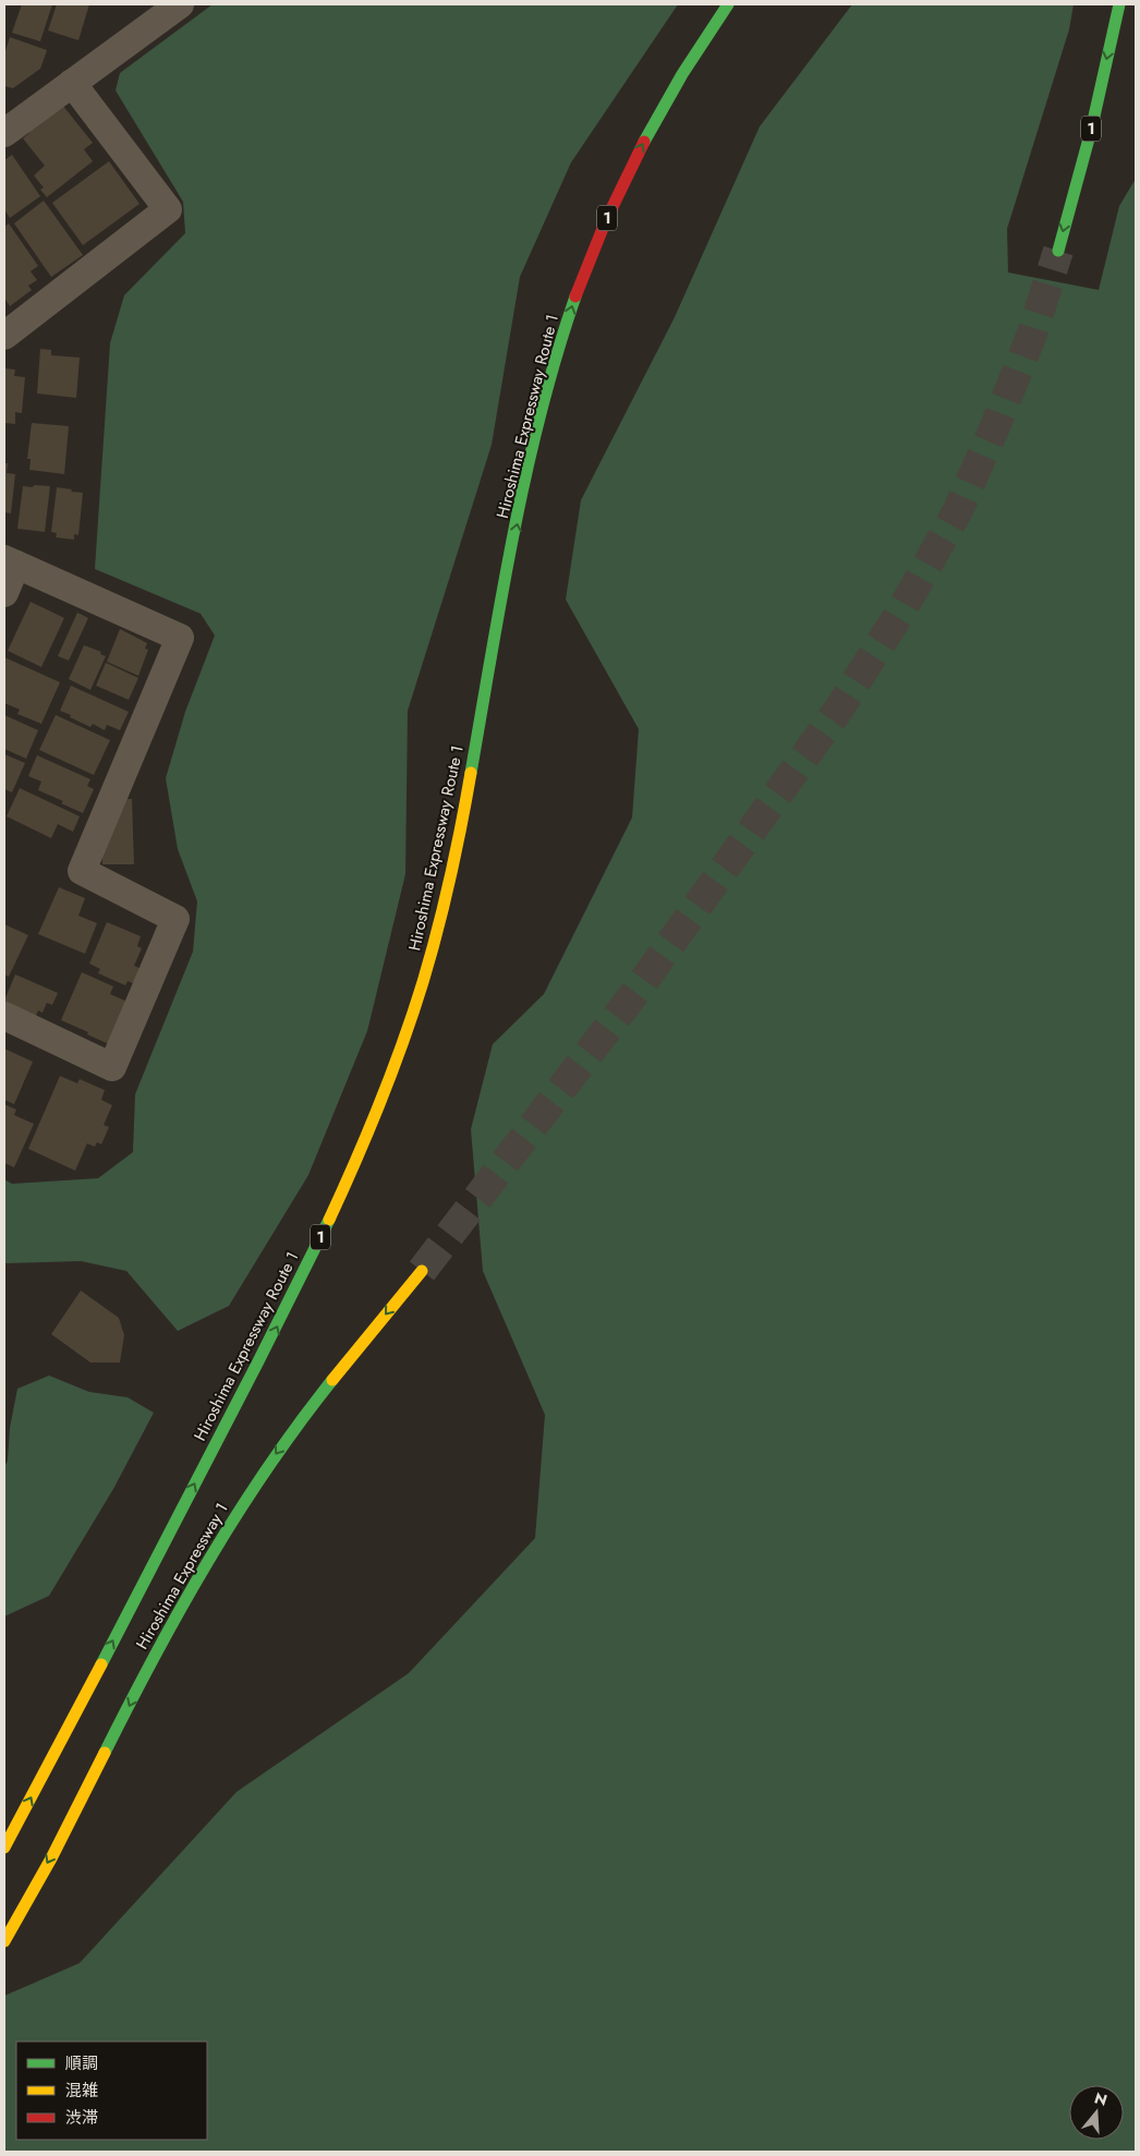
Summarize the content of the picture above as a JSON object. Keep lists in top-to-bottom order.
{
  "streets": {
    "highway": ["1", "Hiroshima Expressway Route 1", "Hiroshima Expressway 1"]
  },
  "one_way": ["Hiroshima Expressway Route 1", "Hiroshima Expressway 1"],
  "legend": ["順調", "混雑", "渋滞"],
  "north": "top"
}
